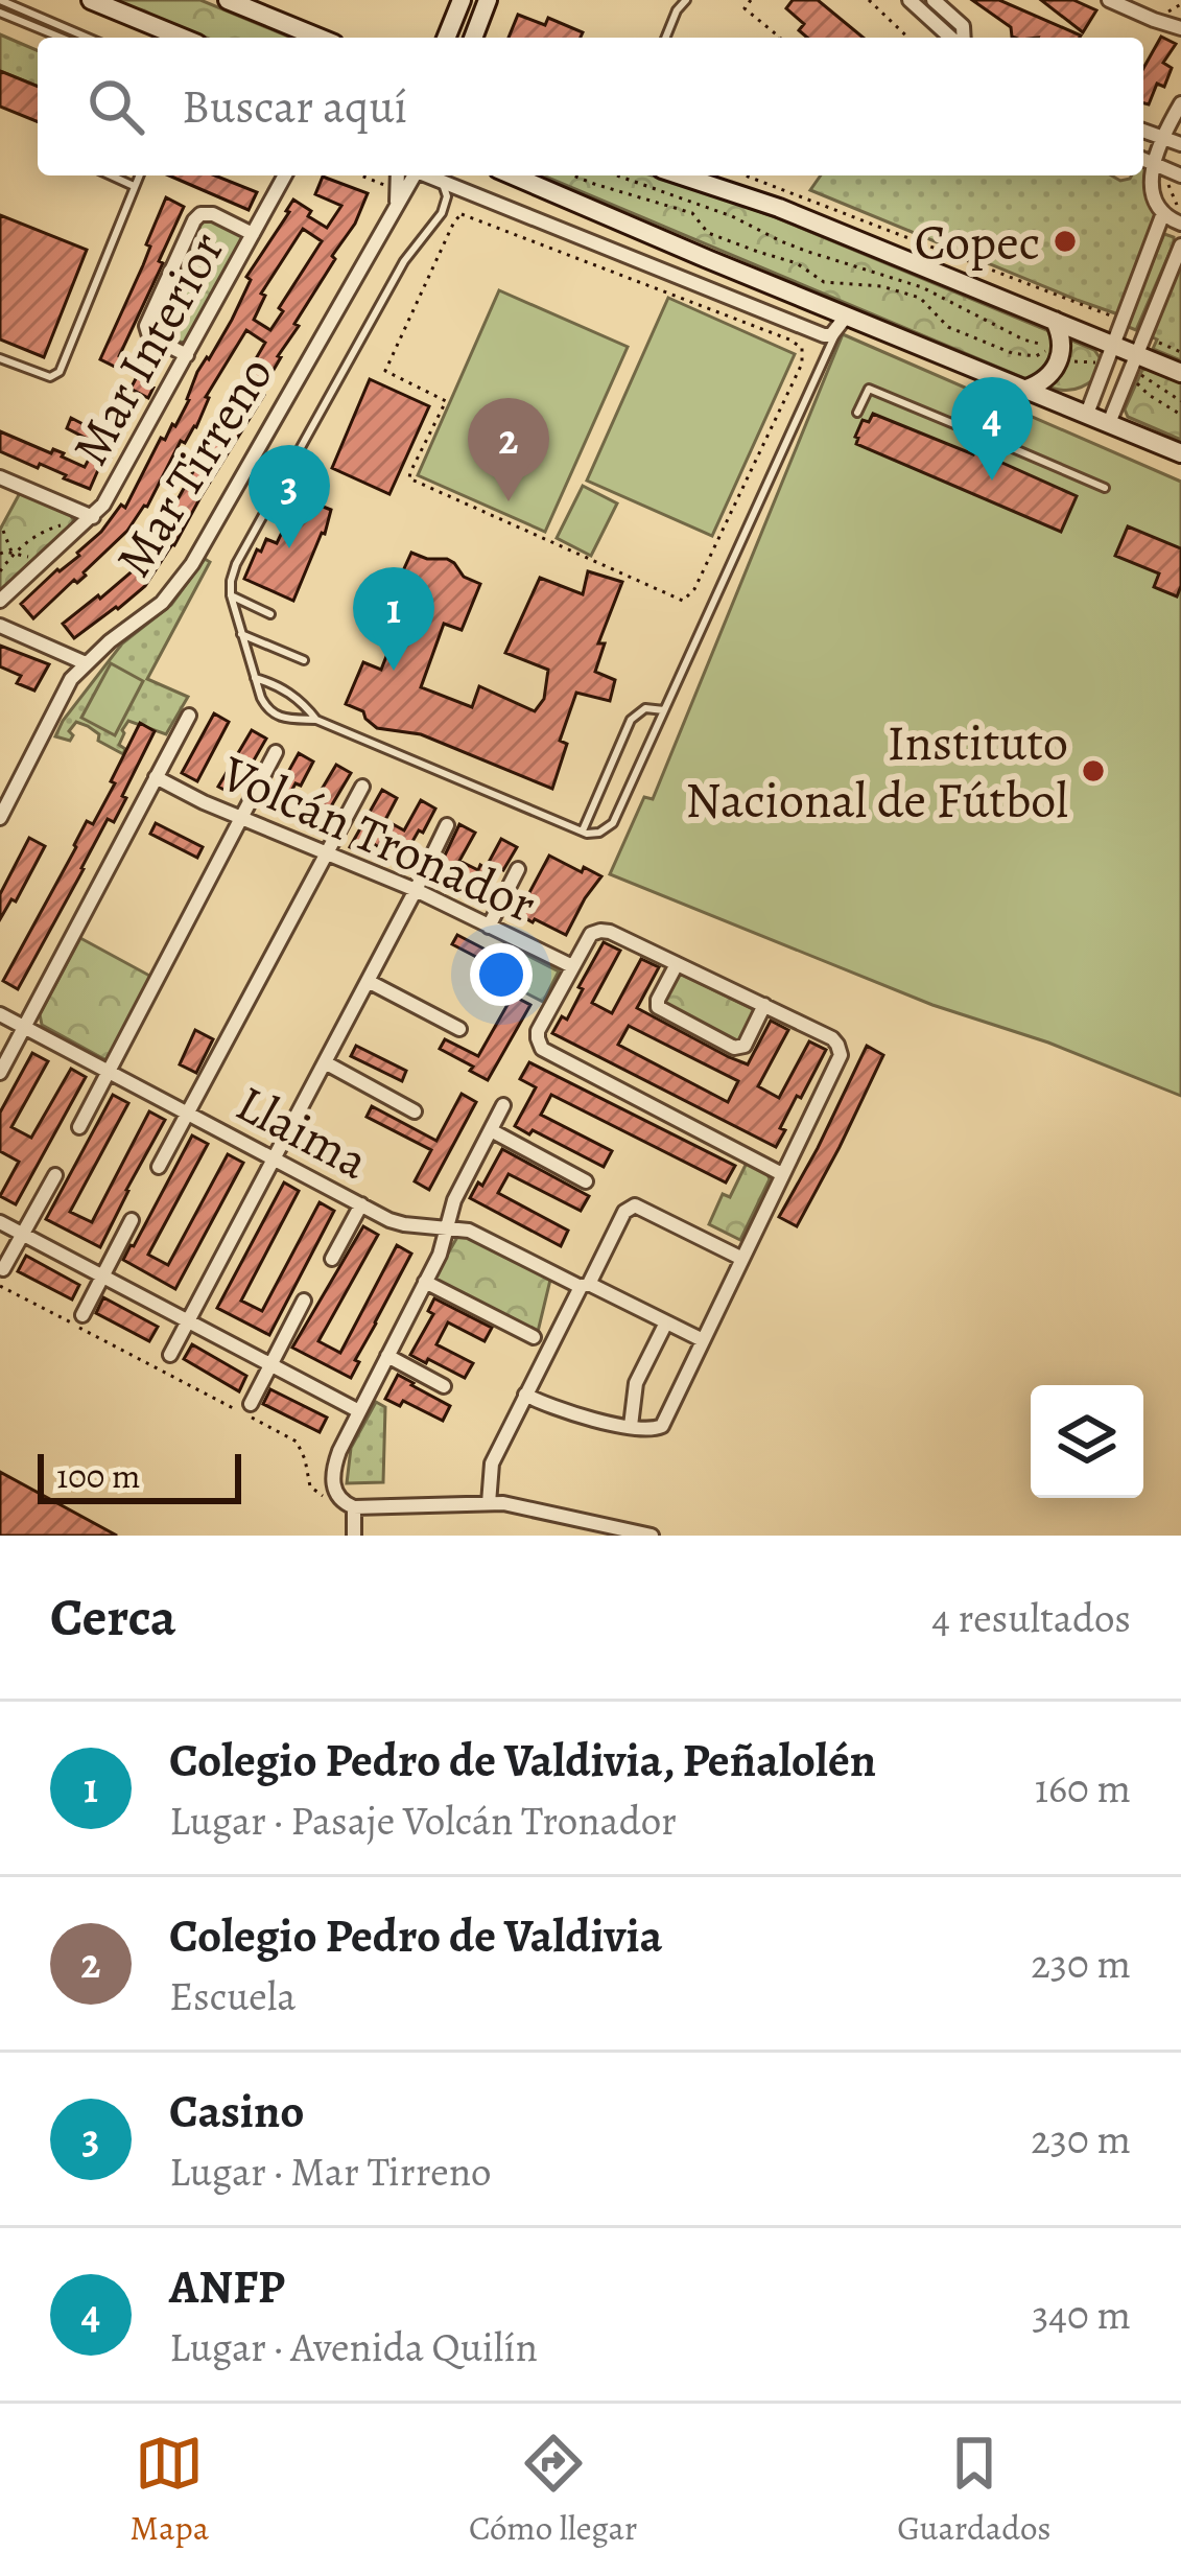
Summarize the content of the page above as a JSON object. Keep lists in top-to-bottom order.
{
  "streets": {
    "street": [
      "Mar Interior",
      "Mar Tirreno",
      "Volcán Tronador",
      "Llaima"
    ]
  },
  "places": ["Copec", "Instituto Nacional de Fútbol"],
  "scale_bar": "100 m",
  "page": {
    "search": "Buscar aquí",
    "pins": [
      "4",
      "2",
      "3",
      "1"
    ],
    "scale": "100 m",
    "heading": ["Cerca", "4 resultados"],
    "list": [
      {
        "mark": "1",
        "name": "Colegio Pedro de Valdivia, Peñalolén",
        "note": "Lugar · Pasaje Volcán Tronador",
        "value": "160 m"
      },
      {
        "mark": "2",
        "name": "Colegio Pedro de Valdivia",
        "note": "Escuela",
        "value": "230 m"
      },
      {
        "mark": "3",
        "name": "Casino",
        "note": "Lugar · Mar Tirreno",
        "value": "230 m"
      },
      {
        "mark": "4",
        "name": "ANFP",
        "note": "Lugar · Avenida Quilín",
        "value": "340 m"
      }
    ],
    "nav": ["Mapa", "Cómo llegar", "Guardados"]
  }
}
